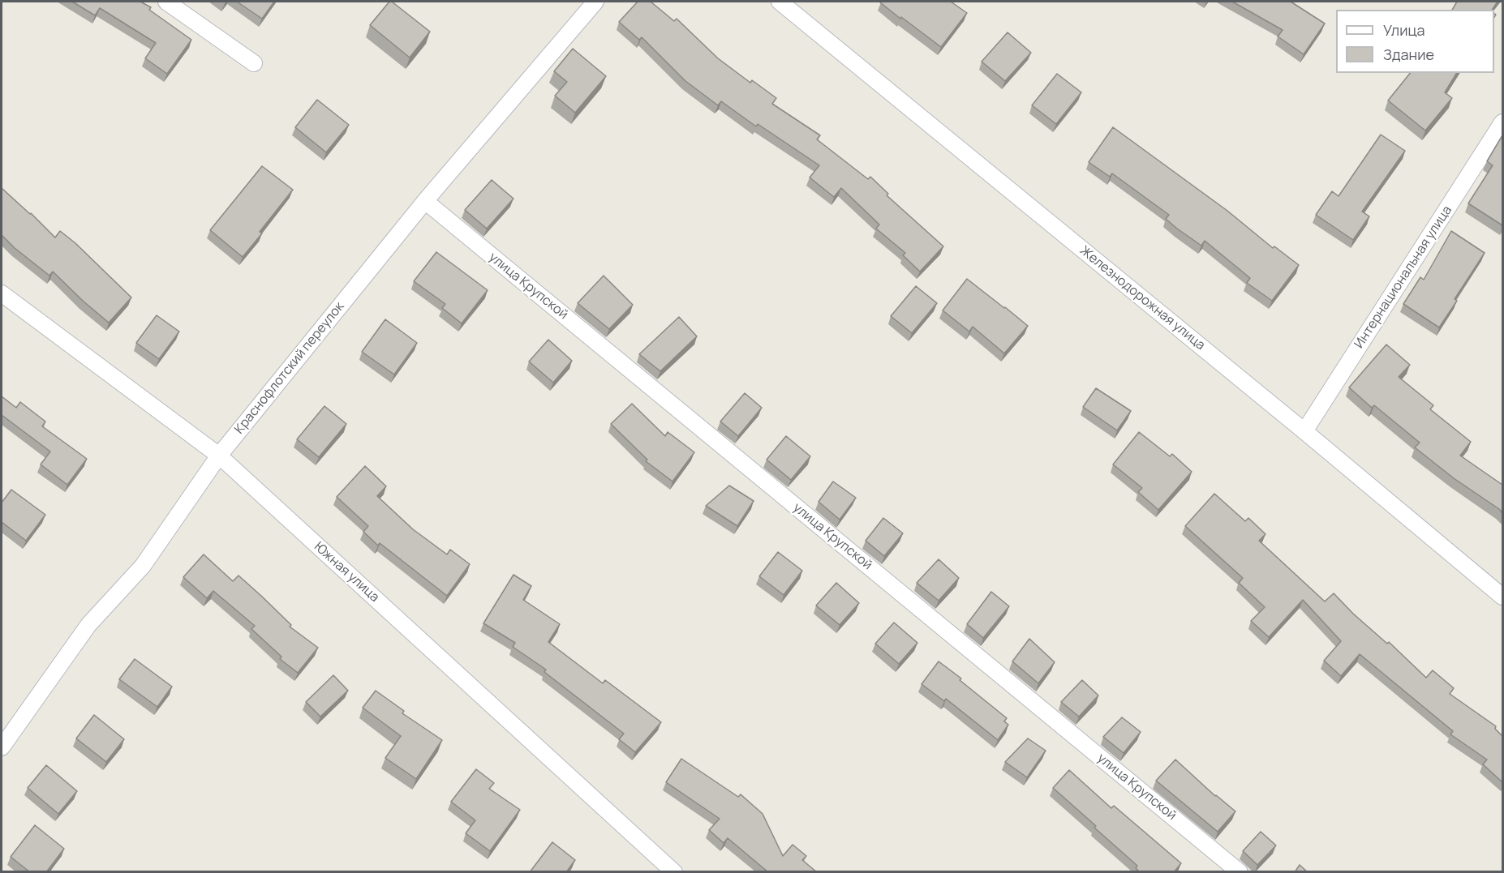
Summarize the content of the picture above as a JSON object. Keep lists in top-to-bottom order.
{
  "streets": {
    "street": [
      "Интернациональная улица",
      "улица Крупской",
      "Железнодорожная улица",
      "Краснофлотский переулок",
      "Южная улица"
    ]
  },
  "crossings": [
    ["Интернациональная улица", "Железнодорожная улица"],
    ["улица Крупской", "Краснофлотский переулок"],
    ["Краснофлотский переулок", "Южная улица"]
  ],
  "legend": ["Улица", "Здание"]
}
